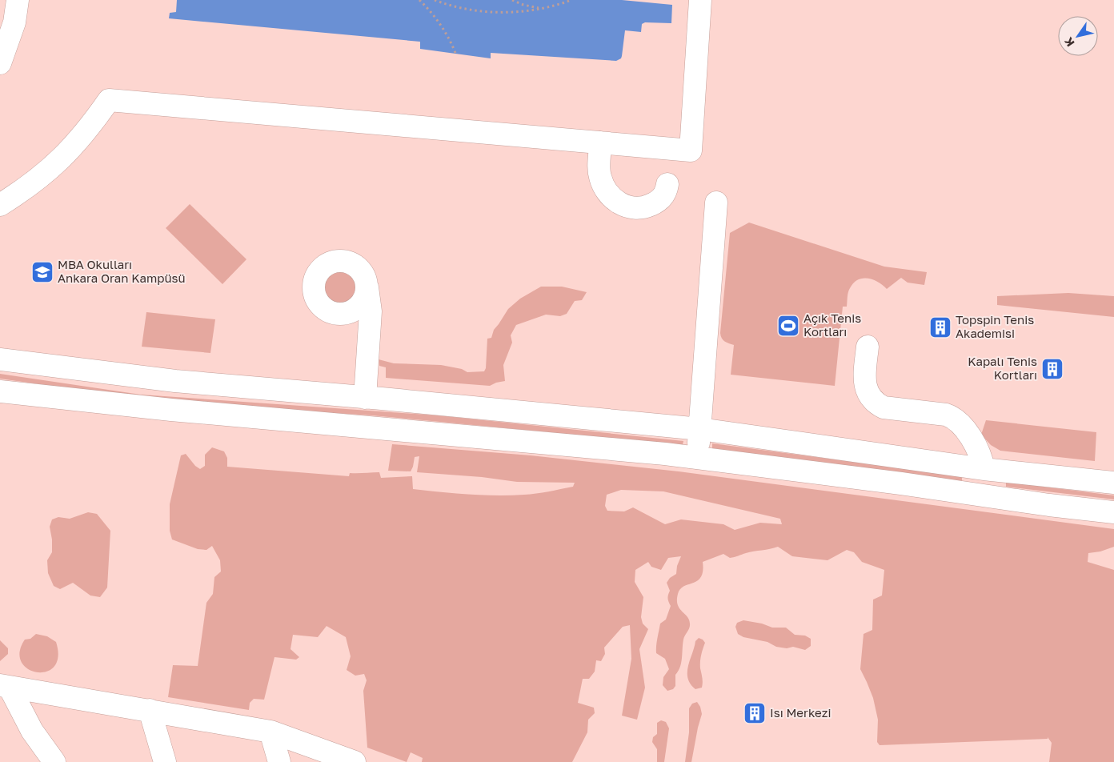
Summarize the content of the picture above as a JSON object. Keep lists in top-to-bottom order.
{
  "places": {
    "school or university": ["MBA Okulları Ankara Oran Kampüsü"],
    "sports": ["Açık Tenis Kortları"],
    "building": ["Topspin Tenis Akademisi", "Kapalı Tenis Kortları", "Isı Merkezi"]
  },
  "north": "bottom left"
}
